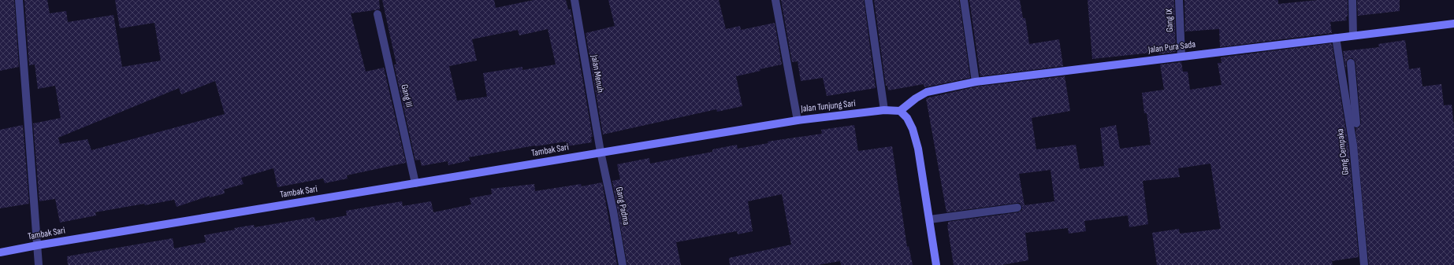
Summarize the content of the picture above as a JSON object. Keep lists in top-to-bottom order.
{
  "streets": {
    "street": [
      "Gang IX",
      "Jalan Pura Sada",
      "Jalan Menuh",
      "Gang III",
      "Jalan Tunjung Sari",
      "Tambak Sari",
      "Gang Cempaka",
      "Gang Padma"
    ]
  },
  "crossings": [
    ["Gang IX", "Jalan Pura Sada"],
    ["Jalan Pura Sada", "Jalan Tunjung Sari"],
    ["Jalan Pura Sada", "Gang Cempaka"],
    ["Jalan Menuh", "Jalan Tunjung Sari"],
    ["Jalan Menuh", "Tambak Sari"],
    ["Jalan Menuh", "Gang Padma"],
    ["Gang III", "Tambak Sari"],
    ["Jalan Tunjung Sari", "Tambak Sari"],
    ["Jalan Tunjung Sari", "Gang Padma"],
    ["Tambak Sari", "Gang Padma"]
  ]
}
